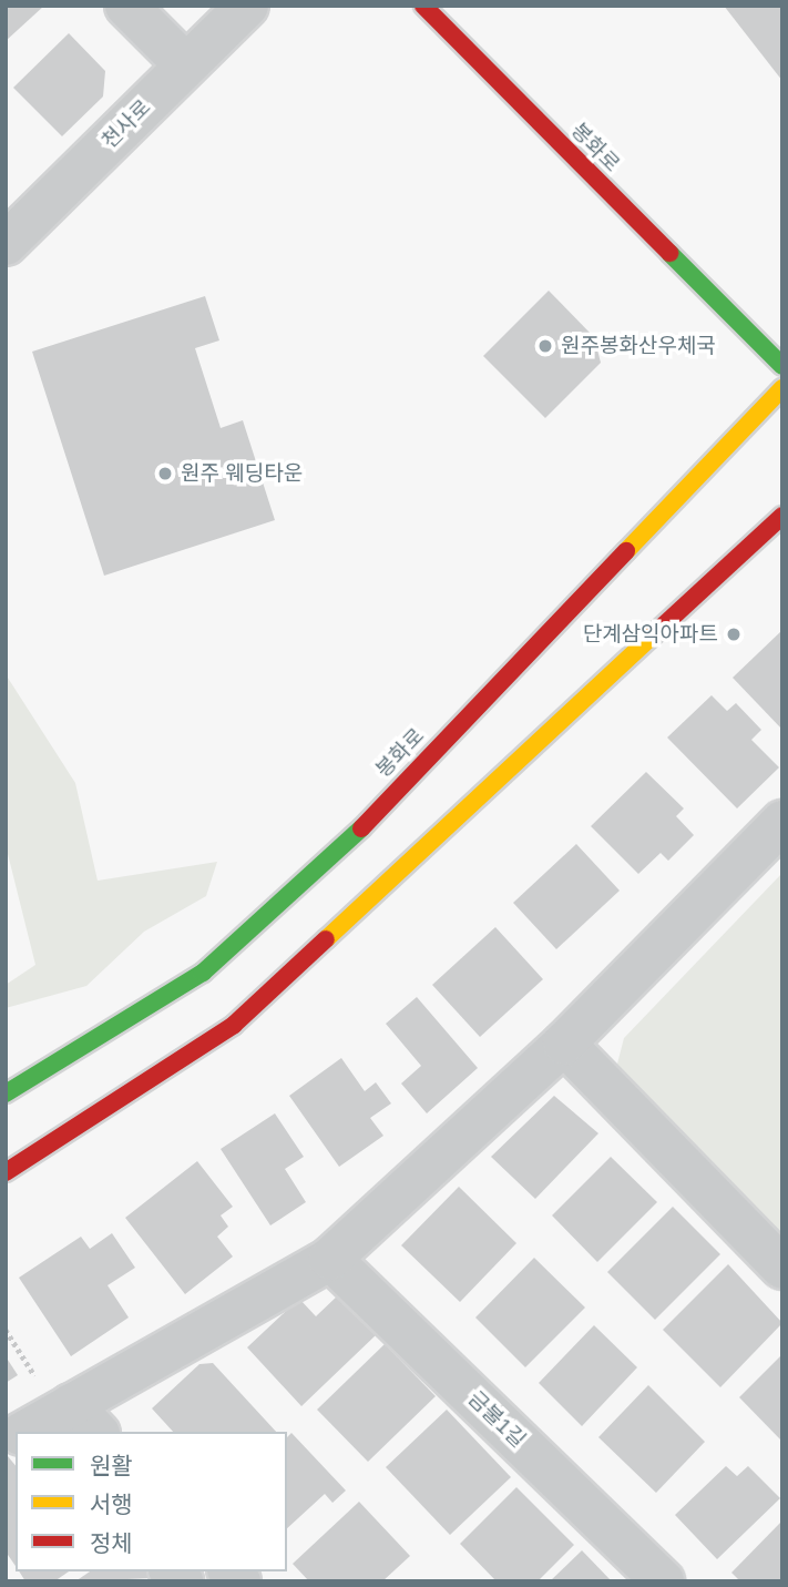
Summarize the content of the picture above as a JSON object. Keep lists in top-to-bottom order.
{
  "streets": {
    "street": ["천사로", "봉화로", "금불1길"]
  },
  "places": ["원주봉화산우체국", "원주 웨딩타운", "단계삼익아파트"],
  "legend": ["원활", "서행", "정체"]
}
